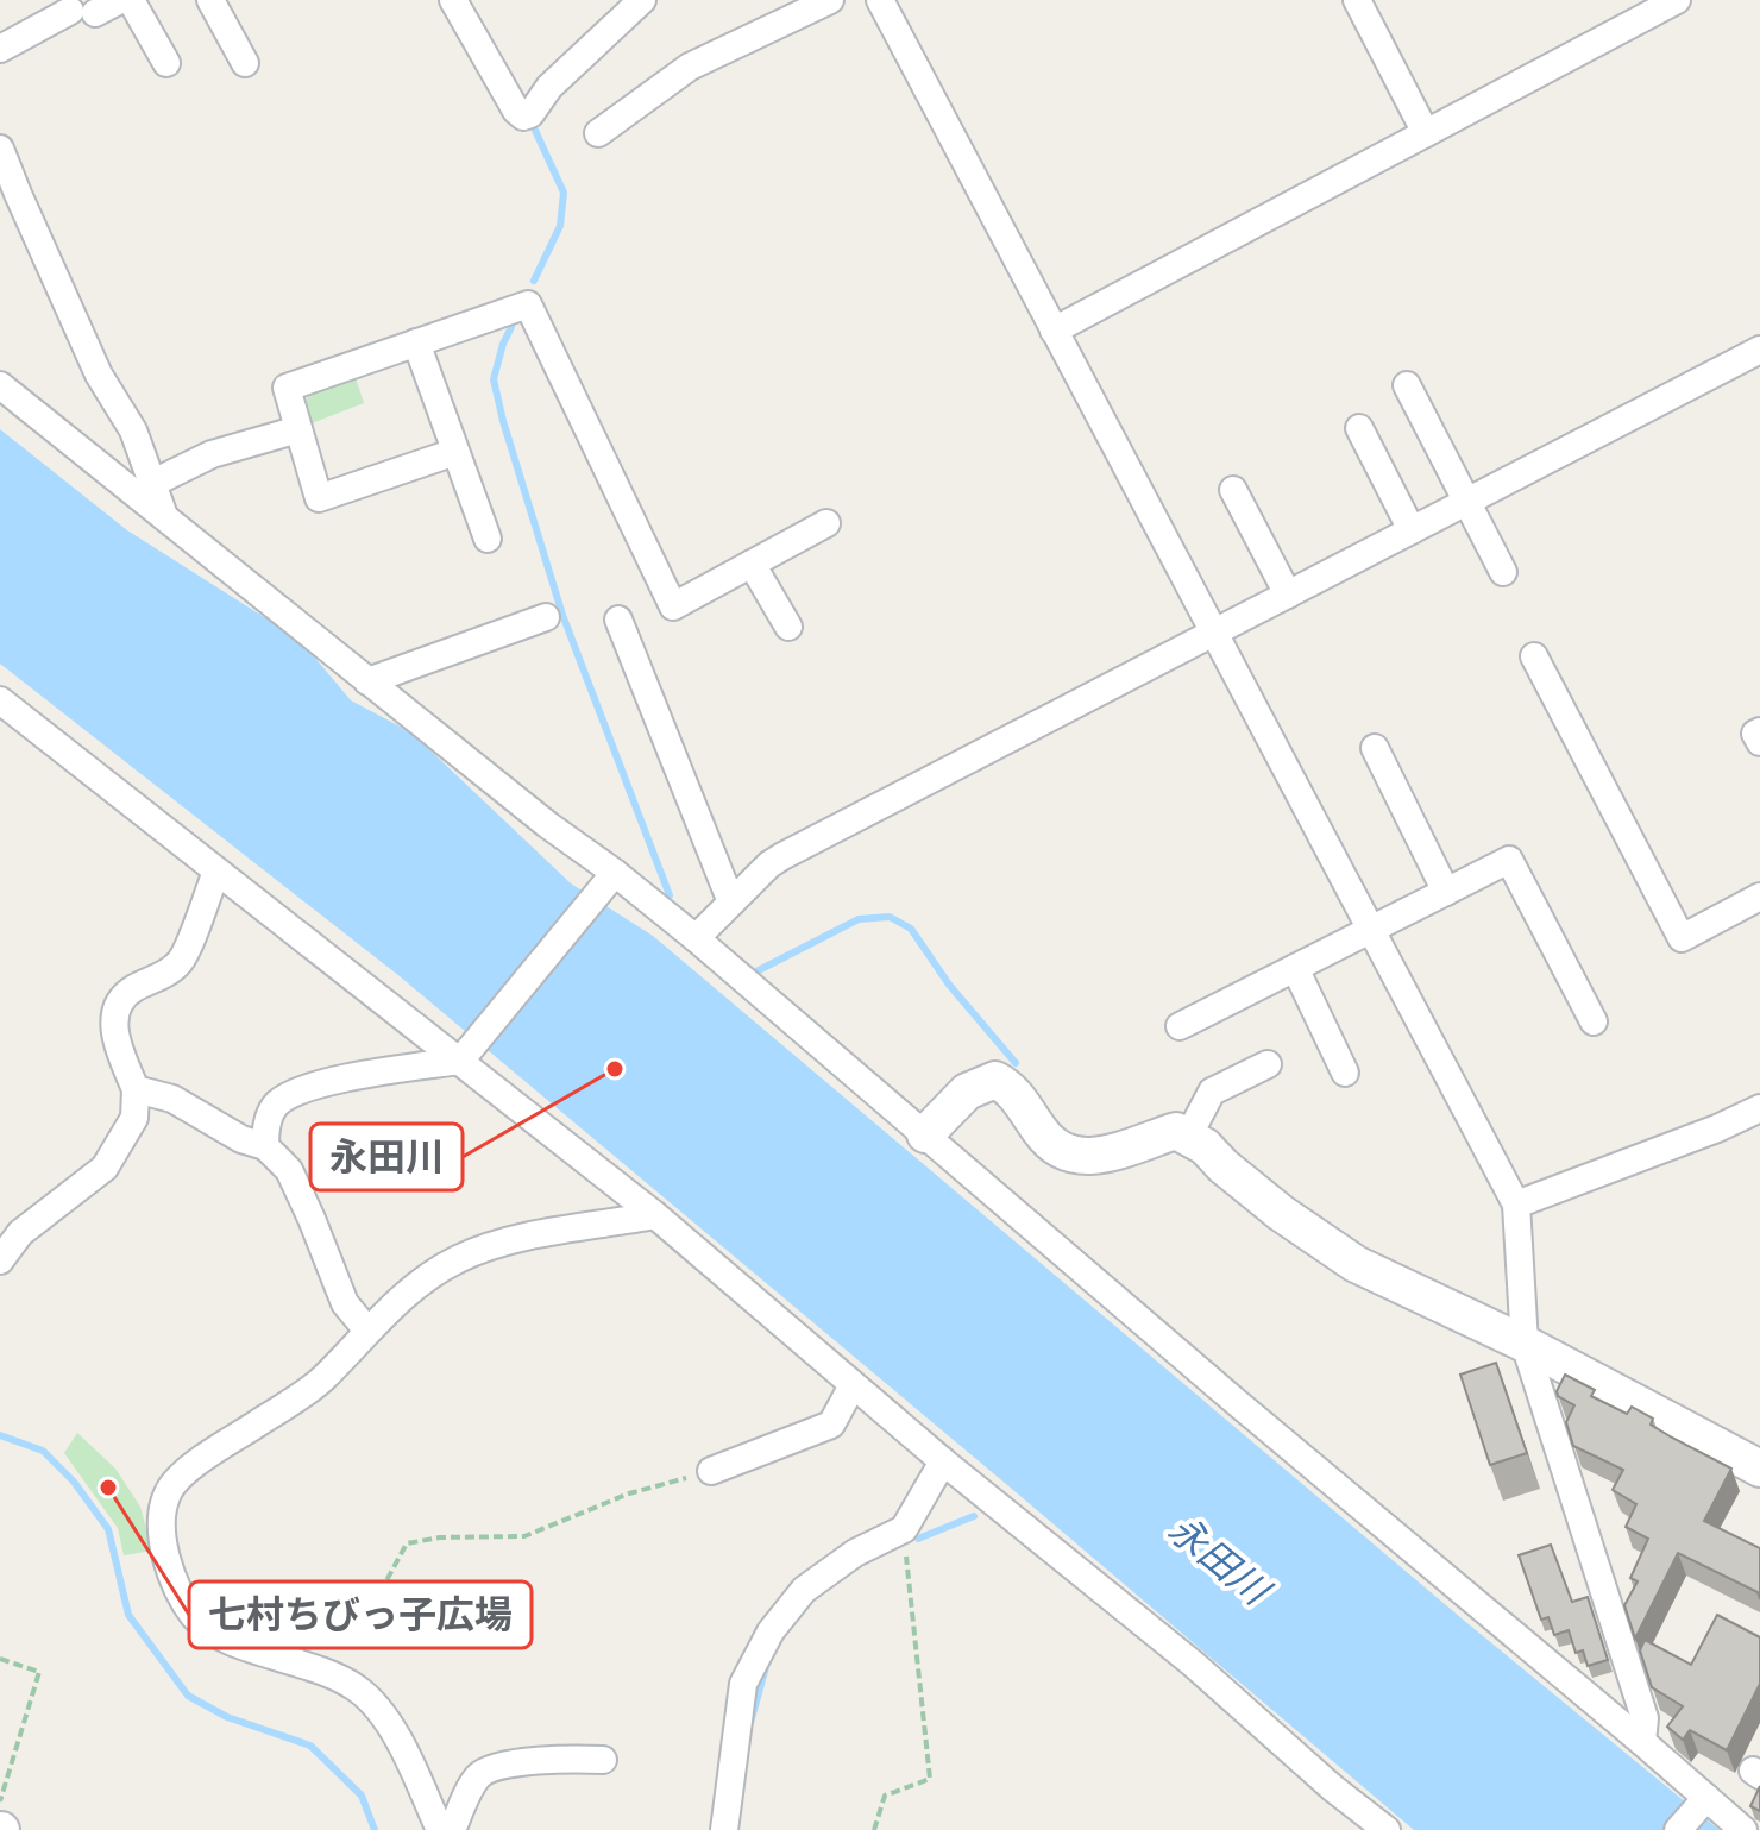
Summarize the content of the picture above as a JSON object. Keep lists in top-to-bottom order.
{
  "water": ["永田川"],
  "places": ["永田川", "七村ちびっ子広場"]
}
